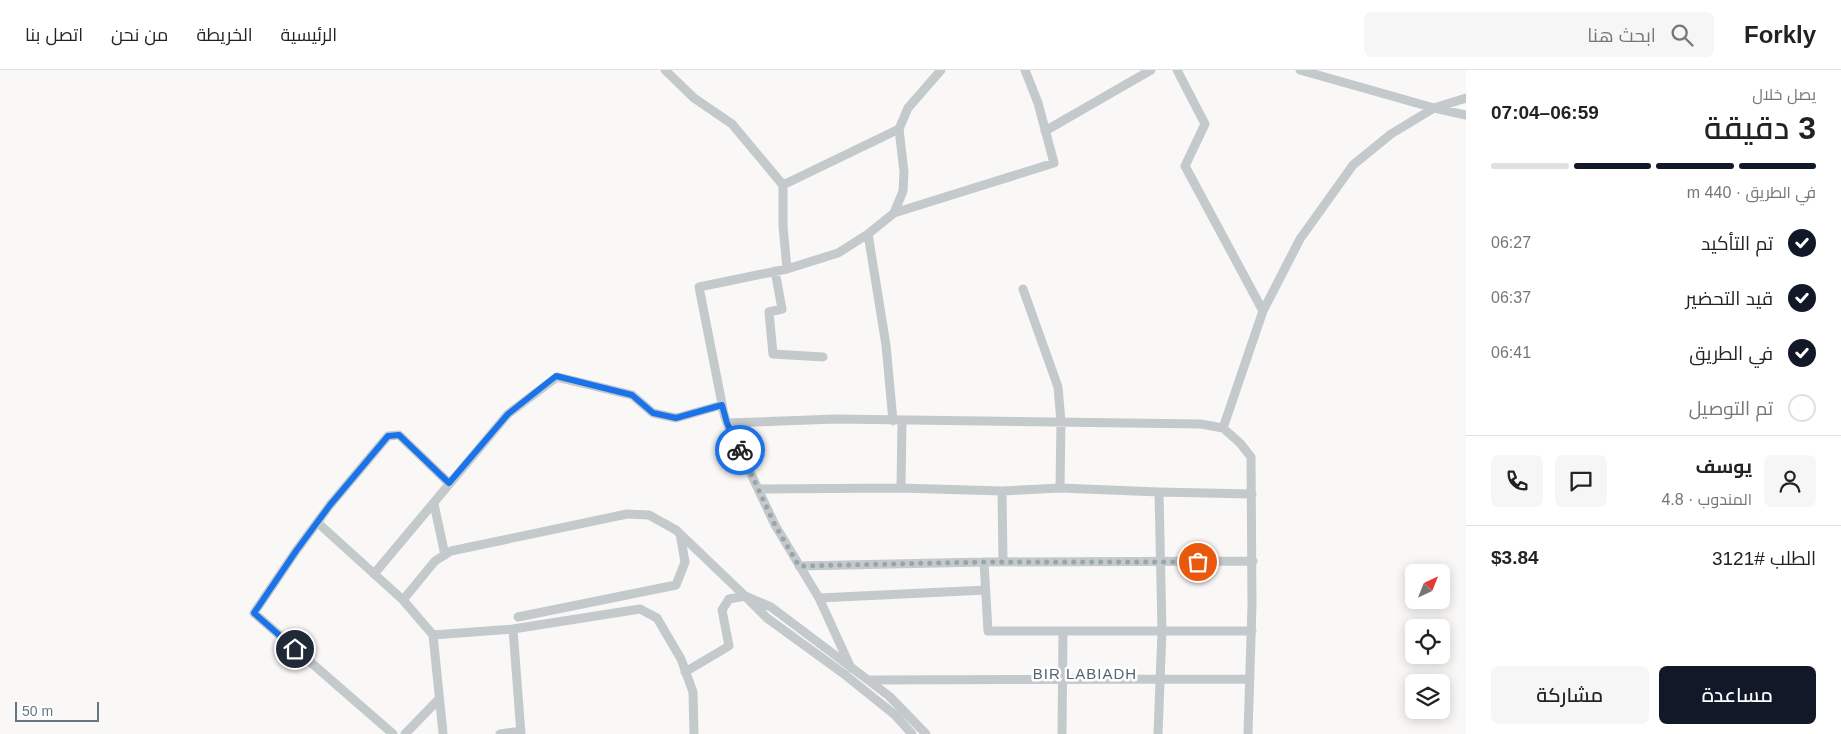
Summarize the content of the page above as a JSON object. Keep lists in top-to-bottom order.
{
  "districts": ["BIR LABIADH"],
  "scale_bar": "50 m",
  "north": "top right",
  "page": {
    "header": "Forkly",
    "search": "ابحث هنا",
    "nav": [
      "الرئيسية",
      "الخريطة",
      "من نحن",
      "اتصل بنا"
    ],
    "heading": ["3 دقيقة", "يصل خلال", "06:59–07:04"],
    "panel": [
      "يوسف",
      "المندوب · 4.8",
      "الطلب #3121",
      "$3.84"
    ],
    "bar": "في الطريق · 440 m",
    "list": [
      ["تم التأكيد", "06:27"],
      ["قيد التحضير", "06:37"],
      ["في الطريق", "06:41"],
      "تم التوصيل"
    ],
    "buttons": ["مساعدة", "مشاركة"],
    "scale": "50 m"
  }
}
